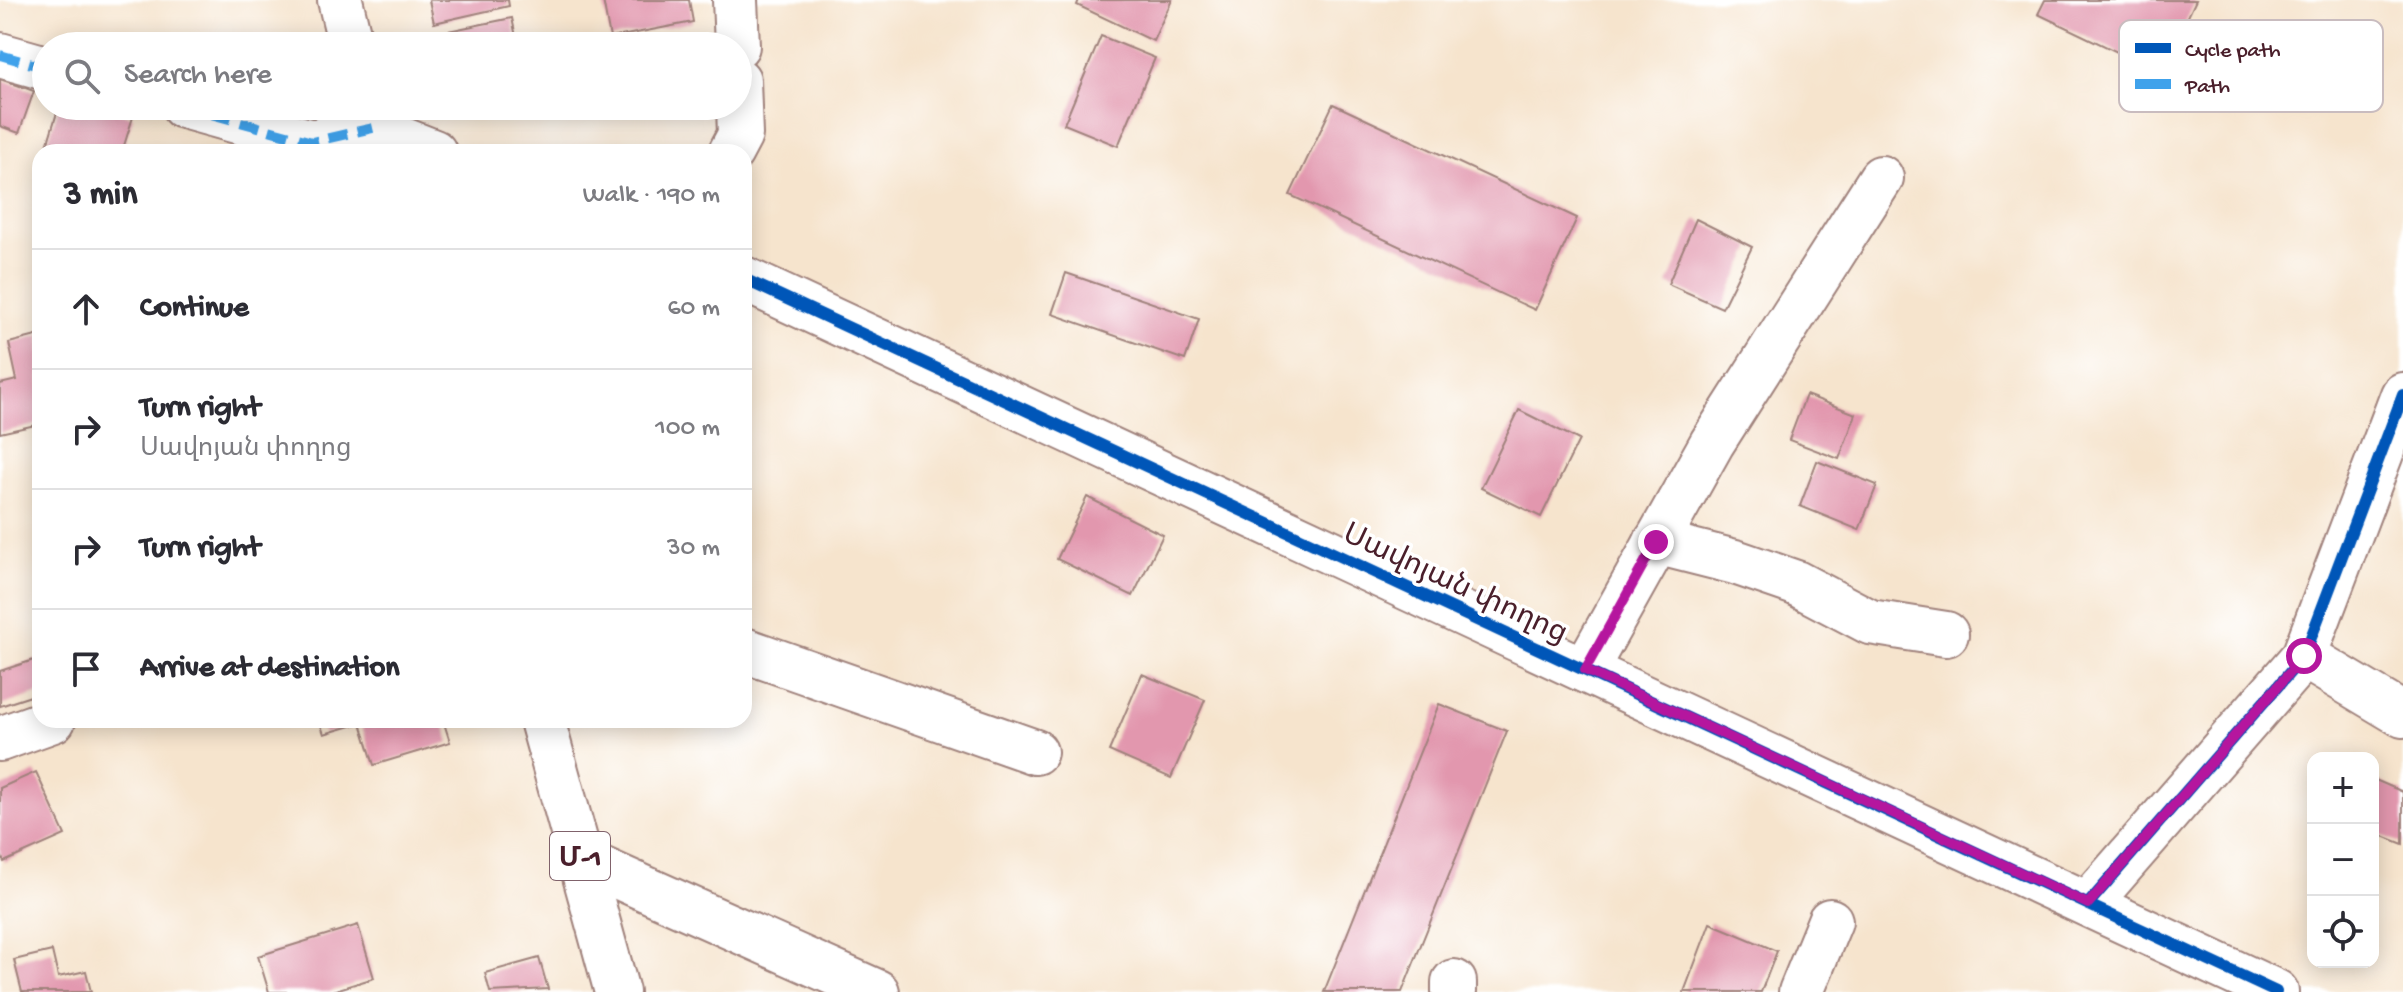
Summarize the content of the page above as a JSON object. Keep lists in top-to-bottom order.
{
  "streets": {
    "main road": ["Սավոյան փողոց", "Մ-1"]
  },
  "legend": ["Cycle path", "Path"],
  "page": {
    "search": "Search here",
    "heading": ["3 min", "Walk · 190 m"],
    "list": [
      ["Continue", "60 m"],
      ["Turn right", "Սավոյան փողոց", "100 m"],
      ["Turn right", "30 m"],
      "Arrive at destination"
    ],
    "map_buttons": ["+", "−"]
  }
}
